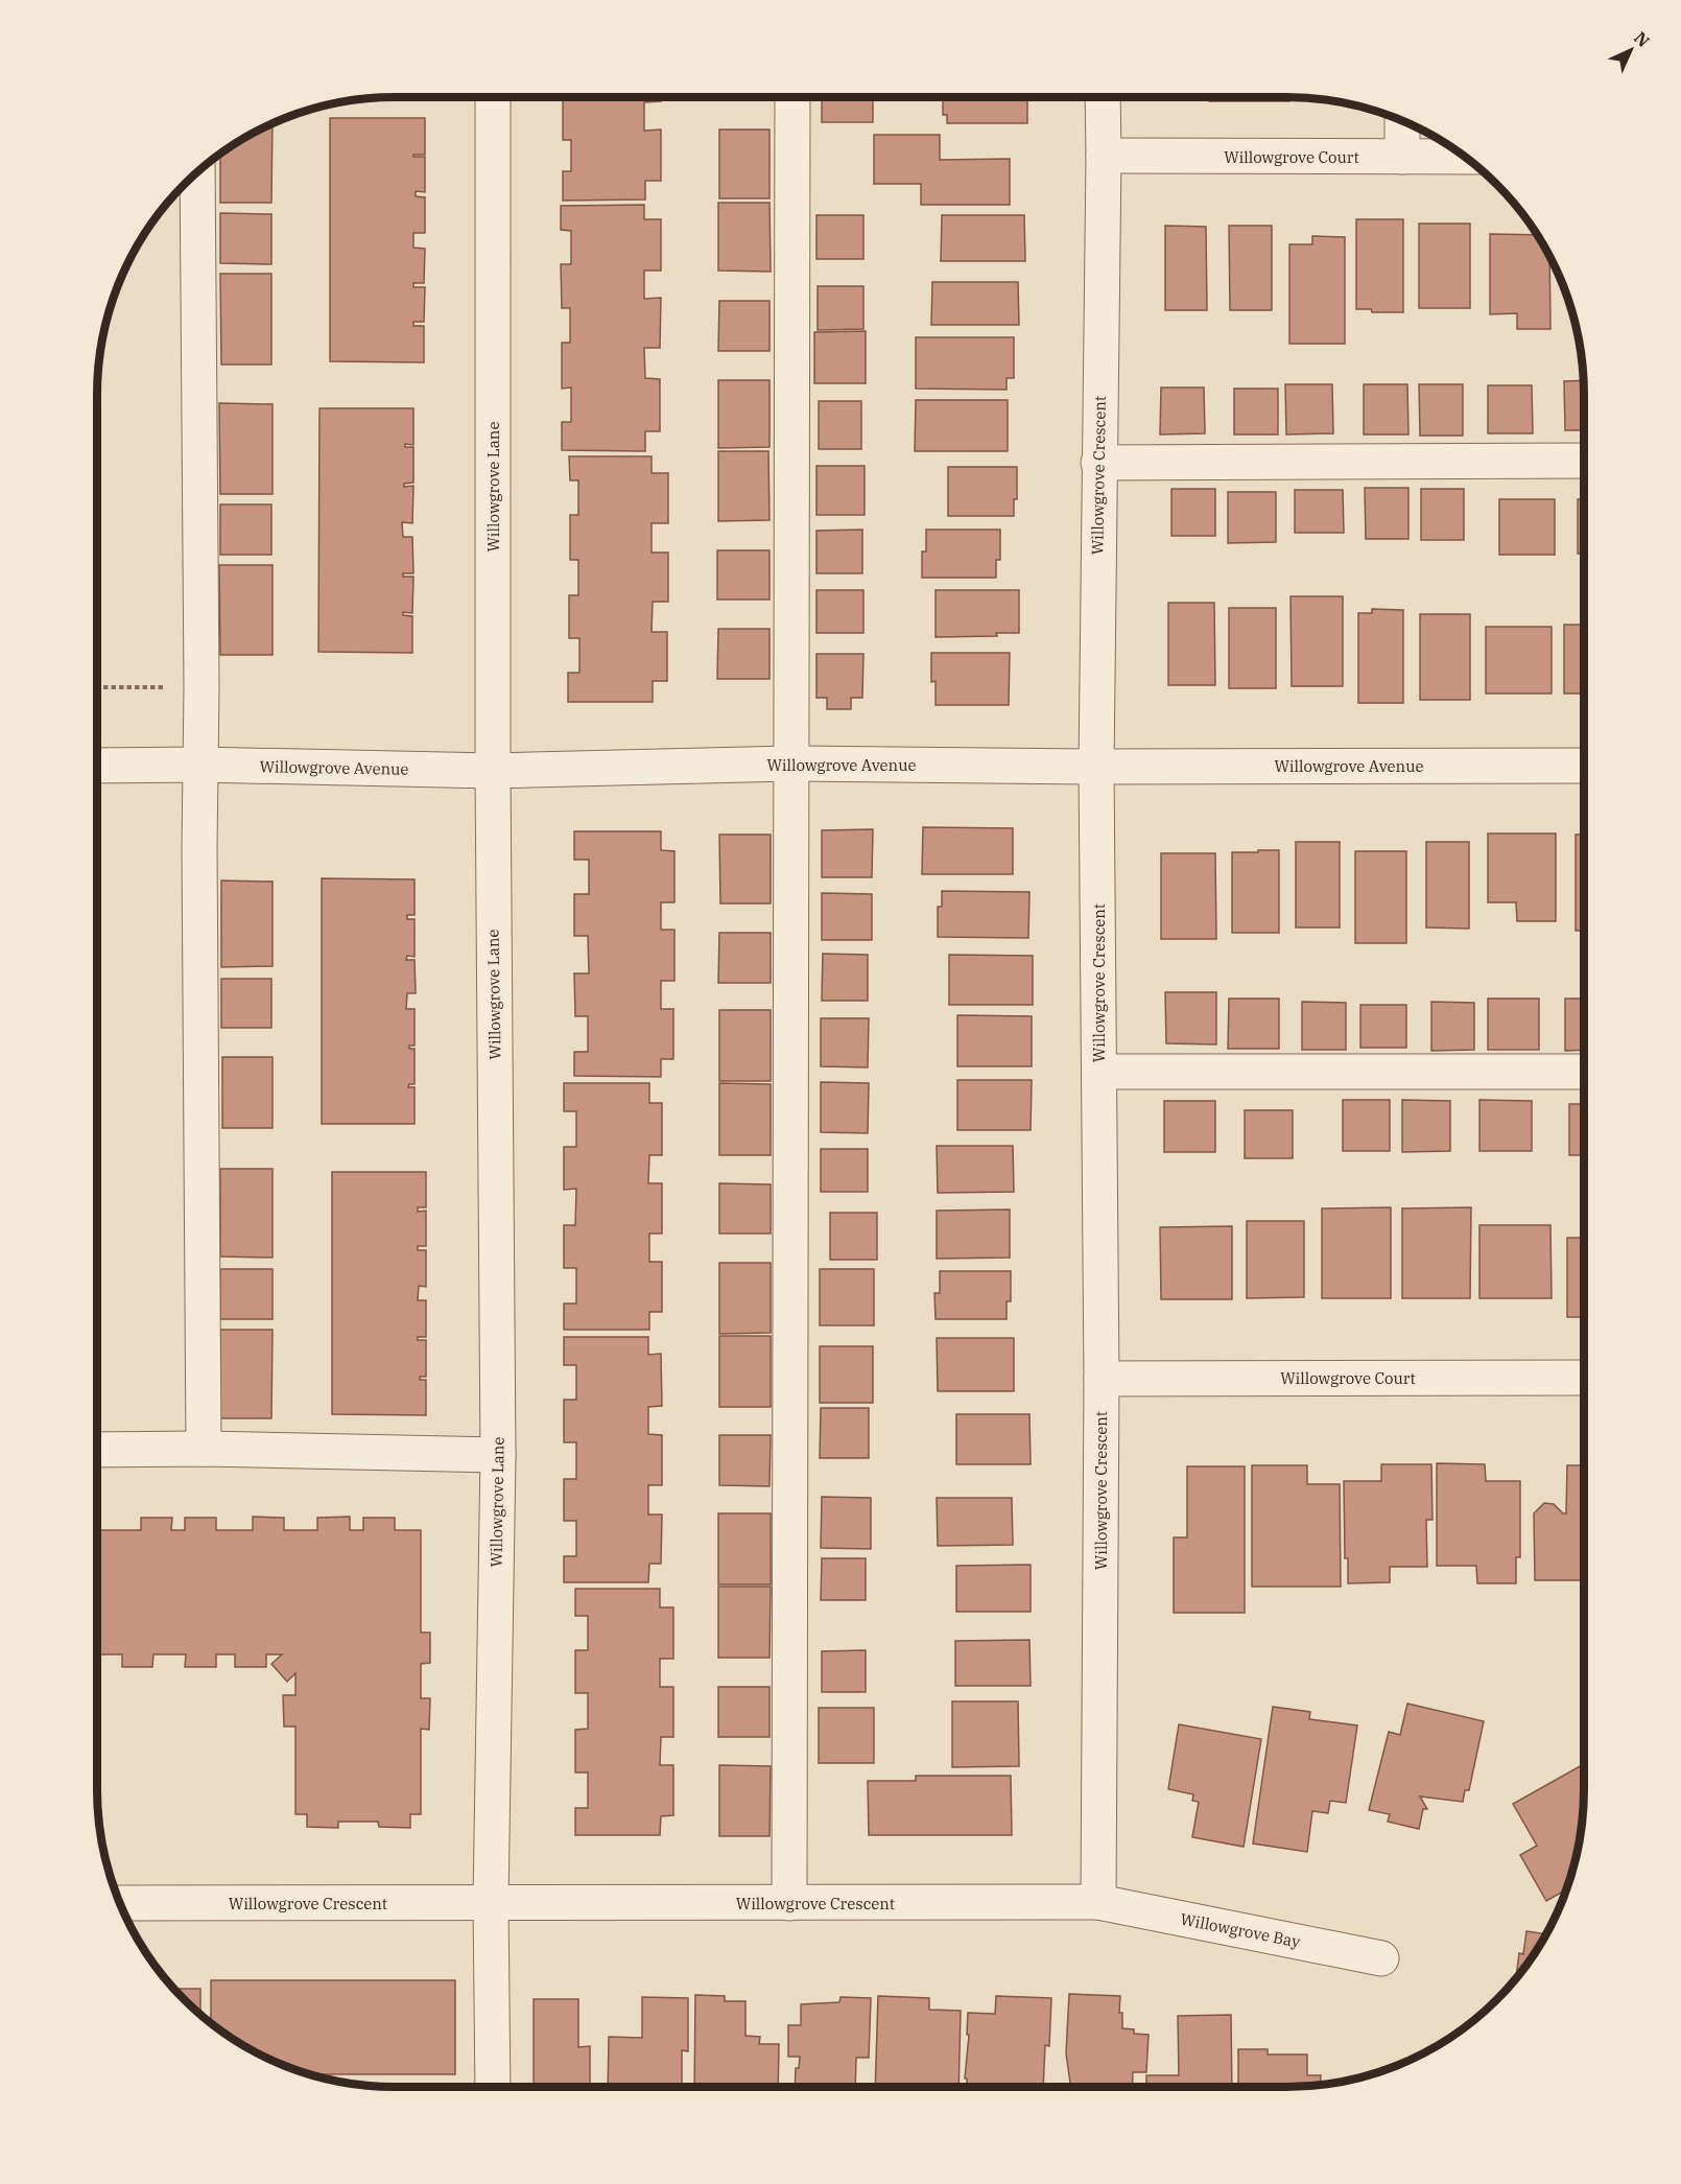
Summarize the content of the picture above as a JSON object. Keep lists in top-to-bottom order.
{
  "streets": {
    "street": [
      "Willowgrove Court",
      "Willowgrove Crescent",
      "Willowgrove Lane",
      "Willowgrove Avenue",
      "Willowgrove Bay"
    ]
  },
  "crossings": [
    ["Willowgrove Court", "Willowgrove Crescent"],
    ["Willowgrove Crescent", "Willowgrove Lane"],
    ["Willowgrove Crescent", "Willowgrove Avenue"],
    ["Willowgrove Crescent", "Willowgrove Bay"],
    ["Willowgrove Lane", "Willowgrove Avenue"]
  ],
  "north": "top right"
}
